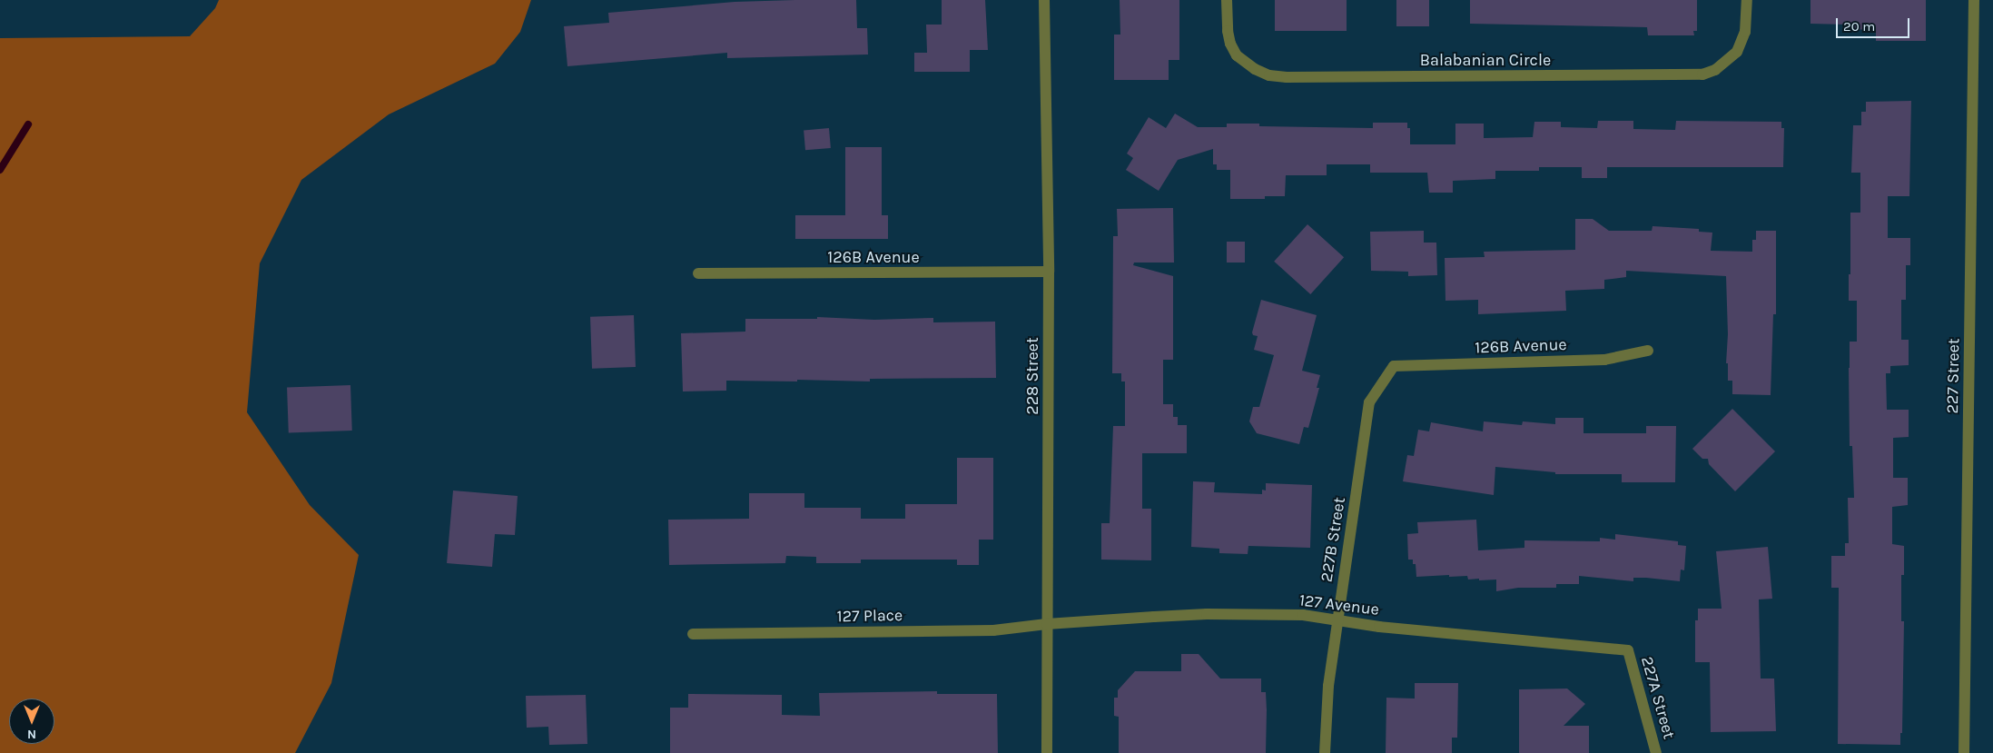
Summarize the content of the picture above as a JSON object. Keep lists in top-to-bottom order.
{
  "streets": {
    "street": [
      "Balabanian Circle",
      "126B Avenue",
      "228 Street",
      "227 Street",
      "227B Street",
      "127 Avenue",
      "127 Place",
      "227A Street"
    ]
  },
  "crossings": [
    ["126B Avenue", "228 Street"],
    ["126B Avenue", "227B Street"],
    ["228 Street", "127 Avenue"],
    ["228 Street", "127 Place"],
    ["227B Street", "127 Avenue"],
    ["127 Avenue", "127 Place"],
    ["127 Avenue", "227A Street"]
  ],
  "scale_bar": "20 m",
  "north": "bottom"
}
